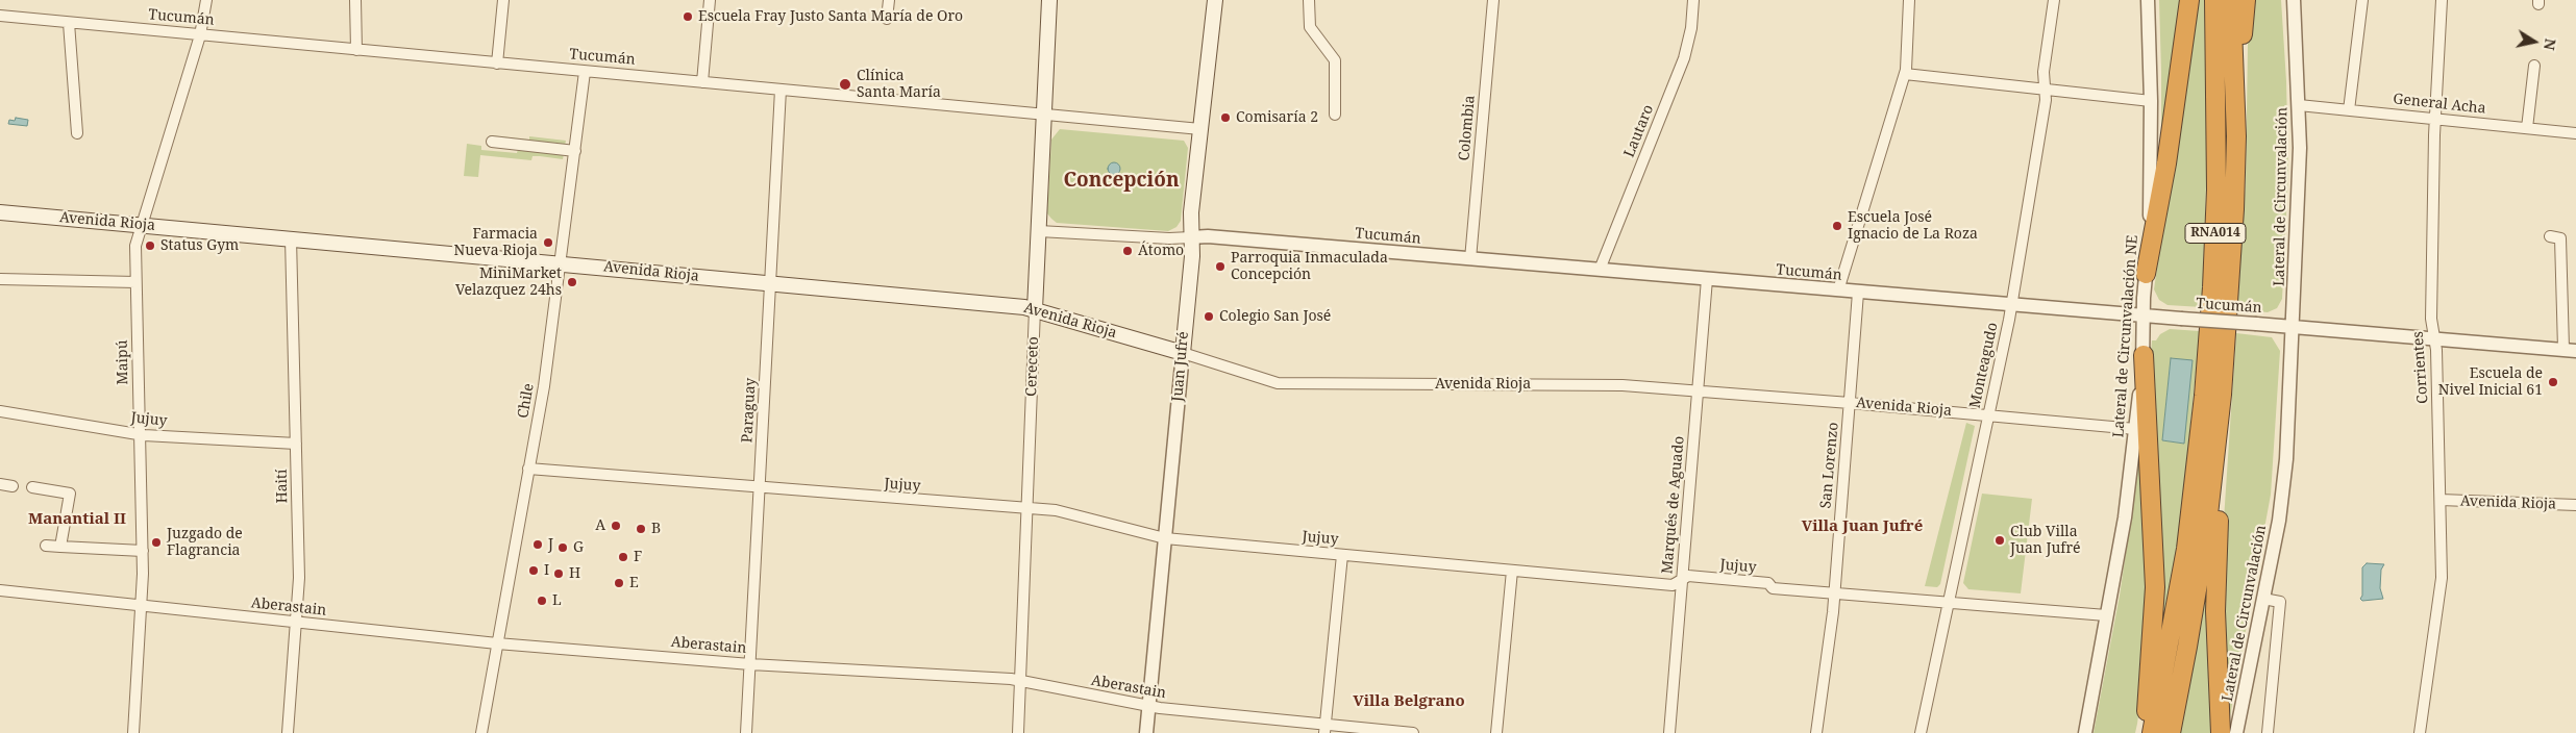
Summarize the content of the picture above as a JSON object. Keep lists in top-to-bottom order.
{
  "streets": {
    "highway": ["RNA014"],
    "main road": ["Avenida Rioja", "Cereceto", "Juan Jufré"],
    "street": [
      "Tucumán",
      "General Acha",
      "Colombia",
      "Lautaro",
      "Lateral de Circunvalación",
      "Lateral de Circunvalación NE",
      "Maipú",
      "Monteagudo",
      "Corrientes",
      "Chile",
      "Paraguay",
      "Jujuy",
      "San Lorenzo",
      "Haití",
      "Marqués de Aguado",
      "Aberastain"
    ]
  },
  "crossings": [
    ["Tucumán", "Colombia"],
    ["Tucumán", "Lautaro"],
    ["Tucumán", "Lateral de Circunvalación"],
    ["Tucumán", "Lateral de Circunvalación NE"],
    ["Tucumán", "Maipú"],
    ["Tucumán", "Monteagudo"],
    ["Tucumán", "Cereceto"],
    ["Tucumán", "Juan Jufré"],
    ["Tucumán", "Corrientes"],
    ["Tucumán", "Chile"],
    ["Tucumán", "Paraguay"],
    ["Tucumán", "San Lorenzo"],
    ["Tucumán", "Marqués de Aguado"],
    ["General Acha", "Lateral de Circunvalación"],
    ["General Acha", "Corrientes"],
    ["Avenida Rioja", "Lateral de Circunvalación NE"],
    ["Avenida Rioja", "Maipú"],
    ["Avenida Rioja", "Monteagudo"],
    ["Avenida Rioja", "Cereceto"],
    ["Avenida Rioja", "Juan Jufré"],
    ["Avenida Rioja", "Corrientes"],
    ["Avenida Rioja", "Chile"],
    ["Avenida Rioja", "Paraguay"],
    ["Avenida Rioja", "San Lorenzo"],
    ["Avenida Rioja", "Haití"],
    ["Avenida Rioja", "Marqués de Aguado"],
    ["Lateral de Circunvalación NE", "Jujuy"],
    ["Maipú", "Jujuy"],
    ["Maipú", "Aberastain"],
    ["Monteagudo", "Jujuy"],
    ["Cereceto", "Jujuy"],
    ["Cereceto", "Aberastain"],
    ["Juan Jufré", "Jujuy"],
    ["Juan Jufré", "Aberastain"],
    ["Chile", "Jujuy"],
    ["Chile", "Aberastain"],
    ["Paraguay", "Jujuy"],
    ["Paraguay", "Aberastain"],
    ["Jujuy", "San Lorenzo"],
    ["Jujuy", "Haití"],
    ["Jujuy", "Marqués de Aguado"],
    ["Haití", "Aberastain"]
  ],
  "districts": [
    "Concepción",
    "Manantial II",
    "Villa Juan Jufré",
    "Villa Belgrano"
  ],
  "places": [
    "Escuela Fray Justo Santa María de Oro",
    "Clínica Santa María",
    "Comisaría 2",
    "Escuela José Ignacio de La Roza",
    "Farmacia Nueva Rioja",
    "Status Gym",
    "Átomo",
    "Parroquia Inmaculada Concepción",
    "MiniMarket Velazquez 24hs",
    "Colegio San José",
    "Escuela de Nivel Inicial 61",
    "A",
    "B",
    "Club Villa Juan Jufré",
    "Juzgado de Flagrancia",
    "J",
    "G",
    "F",
    "I",
    "H",
    "E",
    "L"
  ],
  "north": "right"
}
